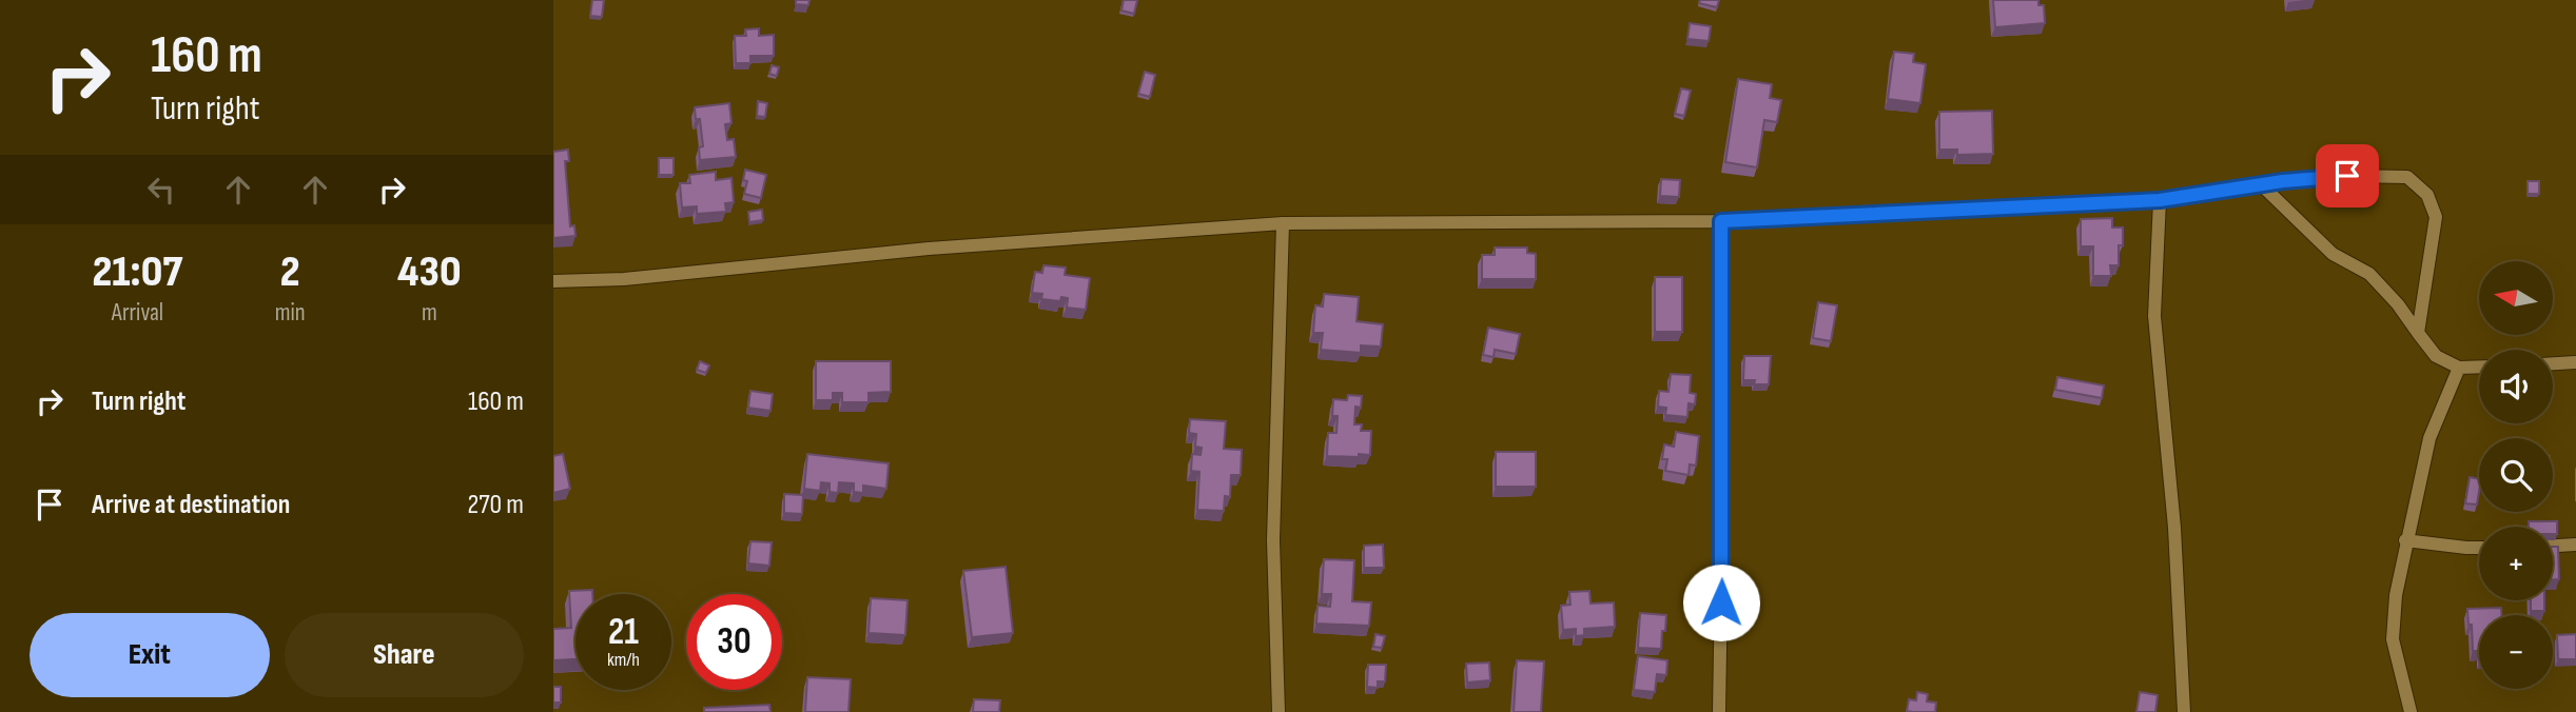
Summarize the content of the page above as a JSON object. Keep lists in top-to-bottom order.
{
  "north": "left",
  "page": {
    "turn": ["160 m", "Turn right"],
    "eta": [
      "21:07",
      "Arrival",
      "2",
      "min",
      "430",
      "m"
    ],
    "map_buttons": ["+", "−"],
    "list": [
      {
        "name": "Turn right",
        "value": "160 m"
      },
      {
        "name": "Arrive at destination",
        "value": "270 m"
      }
    ],
    "speed": "21 km/h",
    "limit": "30",
    "buttons": ["Exit", "Share"]
  }
}
